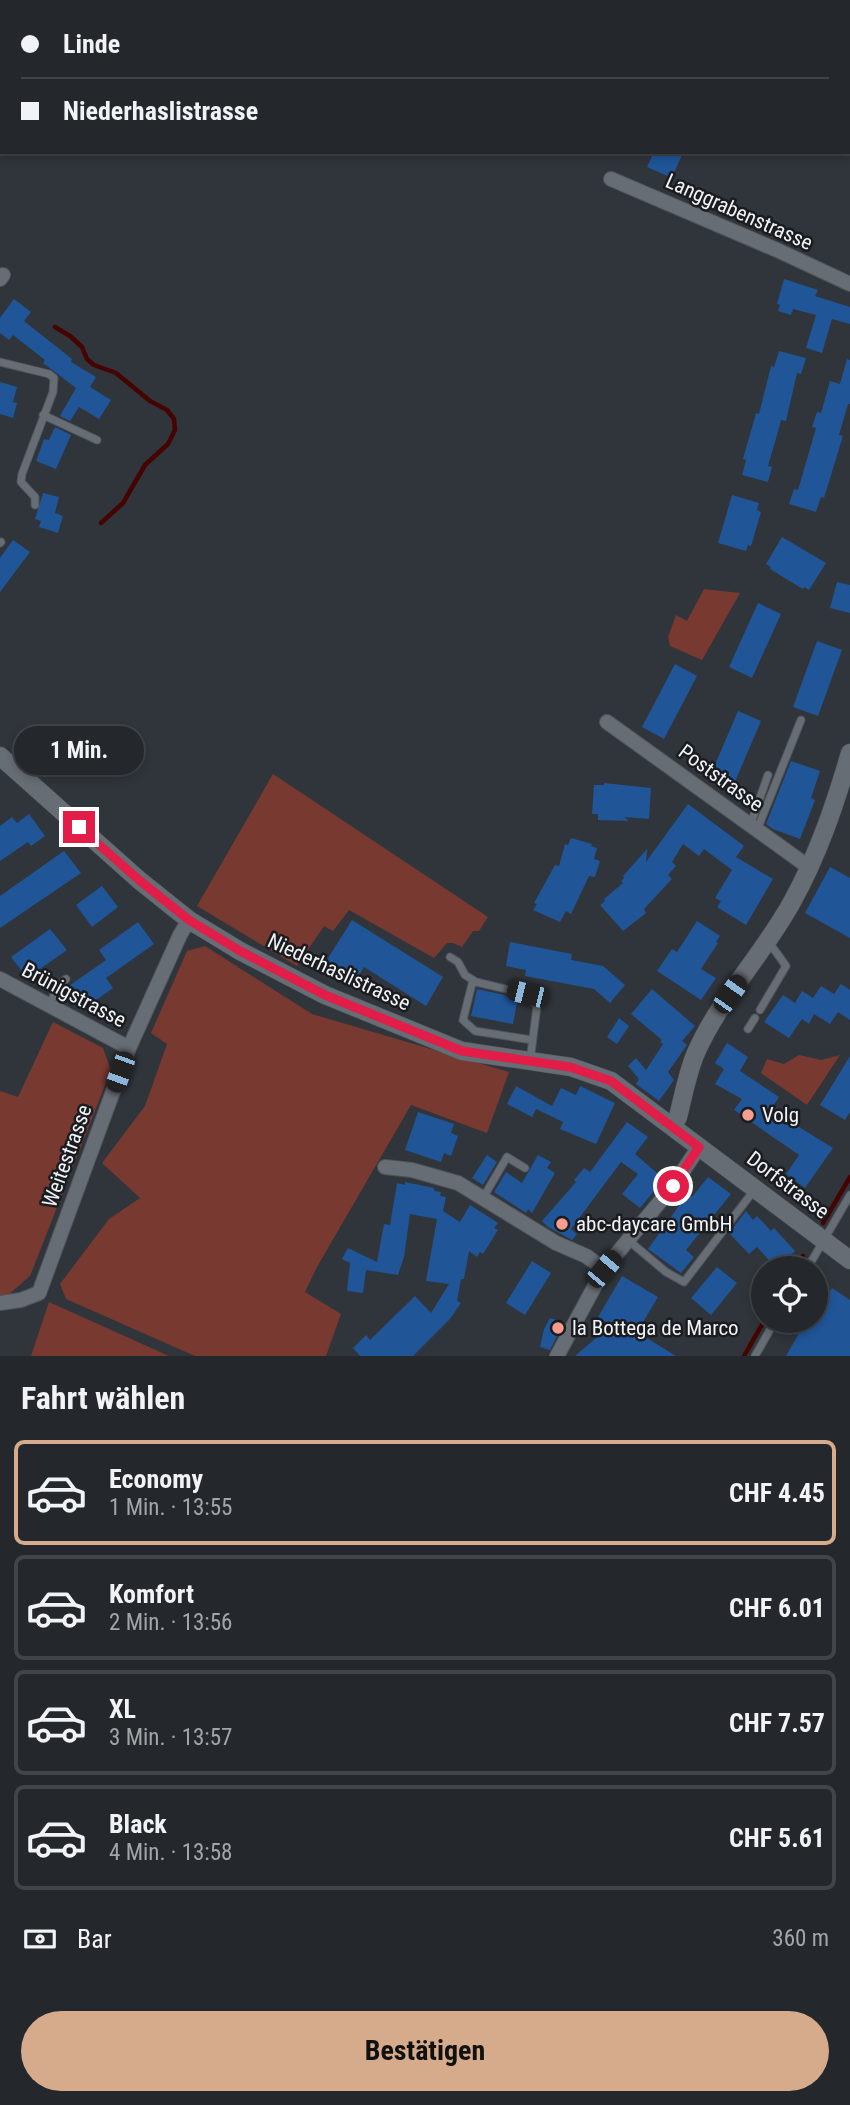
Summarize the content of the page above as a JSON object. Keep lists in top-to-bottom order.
{
  "streets": {
    "street": [
      "Langgrabenstrasse",
      "Poststrasse",
      "Niederhaslistrasse",
      "Brünigstrasse",
      "Weitestrasse",
      "Dorfstrasse"
    ]
  },
  "crossings": [
    ["Niederhaslistrasse", "Weitestrasse"],
    ["Niederhaslistrasse", "Dorfstrasse"],
    ["Brünigstrasse", "Weitestrasse"]
  ],
  "places": ["Volg", "abc-daycare GmbH", "la Bottega de Marco"],
  "page": {
    "banner": ["Linde", "Niederhaslistrasse"],
    "bubble": "1 Min.",
    "heading": "Fahrt wählen",
    "list": [
      {
        "name": "Economy",
        "note": "1 Min. · 13:55",
        "value": "CHF 4.45"
      },
      {
        "name": "Komfort",
        "note": "2 Min. · 13:56",
        "value": "CHF 6.01"
      },
      {
        "name": "XL",
        "note": "3 Min. · 13:57",
        "value": "CHF 7.57"
      },
      {
        "name": "Black",
        "note": "4 Min. · 13:58",
        "value": "CHF 5.61"
      }
    ],
    "pay": ["Bar", "360 m"],
    "buttons": "Bestätigen"
  }
}
